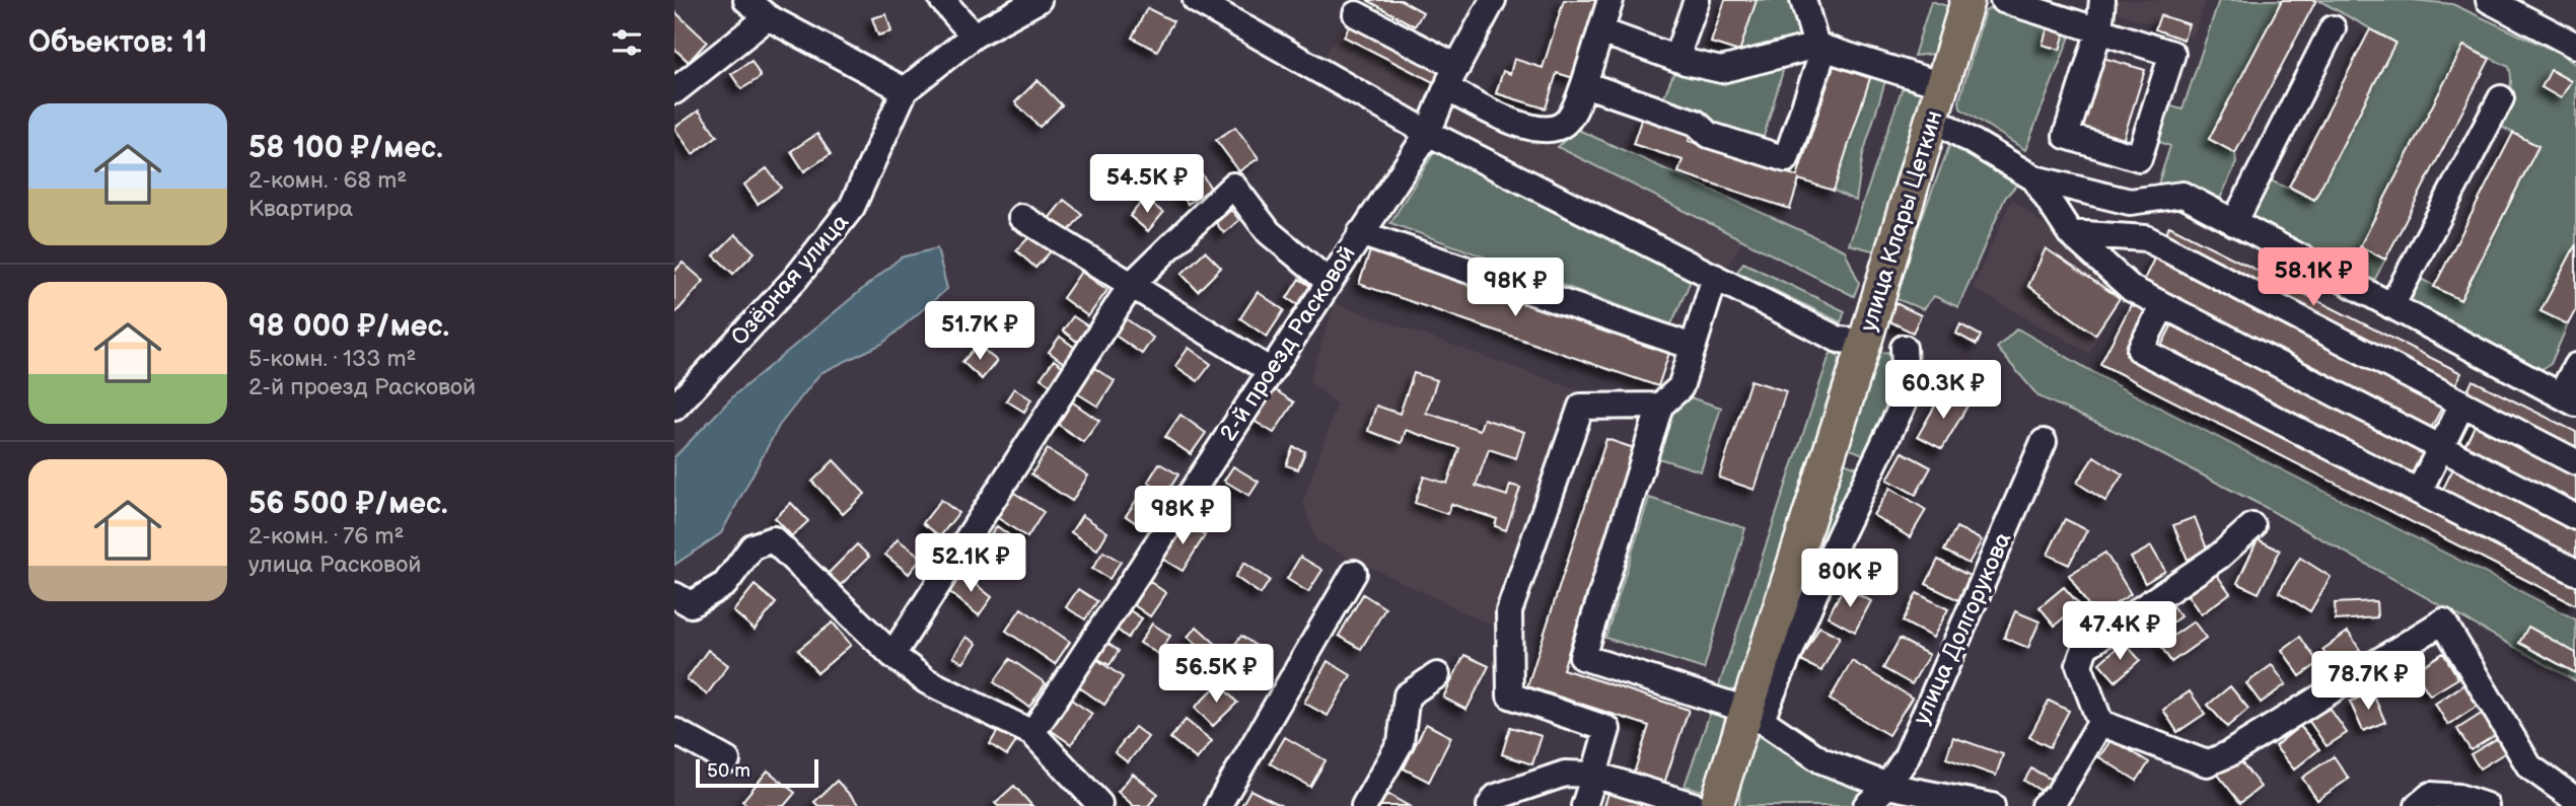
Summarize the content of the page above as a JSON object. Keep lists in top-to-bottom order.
{
  "streets": {
    "main road": ["улица Клары Цеткин"],
    "street": ["Озёрная улица", "2-й проезд Расковой", "улица Долгорукова"]
  },
  "scale_bar": "50 m",
  "page": {
    "heading": "Объектов: 11",
    "list": [
      {
        "name": "58 100 ₽/мес.",
        "note": "2-комн. · 68 m² · Квартира"
      },
      {
        "name": "98 000 ₽/мес.",
        "note": "5-комн. · 133 m² · 2-й проезд Расковой"
      },
      {
        "name": "56 500 ₽/мес.",
        "note": "2-комн. · 76 m² · улица Расковой"
      }
    ],
    "price": [
      "54.5K ₽",
      "58.1K ₽",
      "98K ₽",
      "51.7K ₽",
      "60.3K ₽",
      "98K ₽",
      "52.1K ₽",
      "80K ₽",
      "47.4K ₽",
      "56.5K ₽",
      "78.7K ₽"
    ],
    "scale": "50 m"
  }
}
